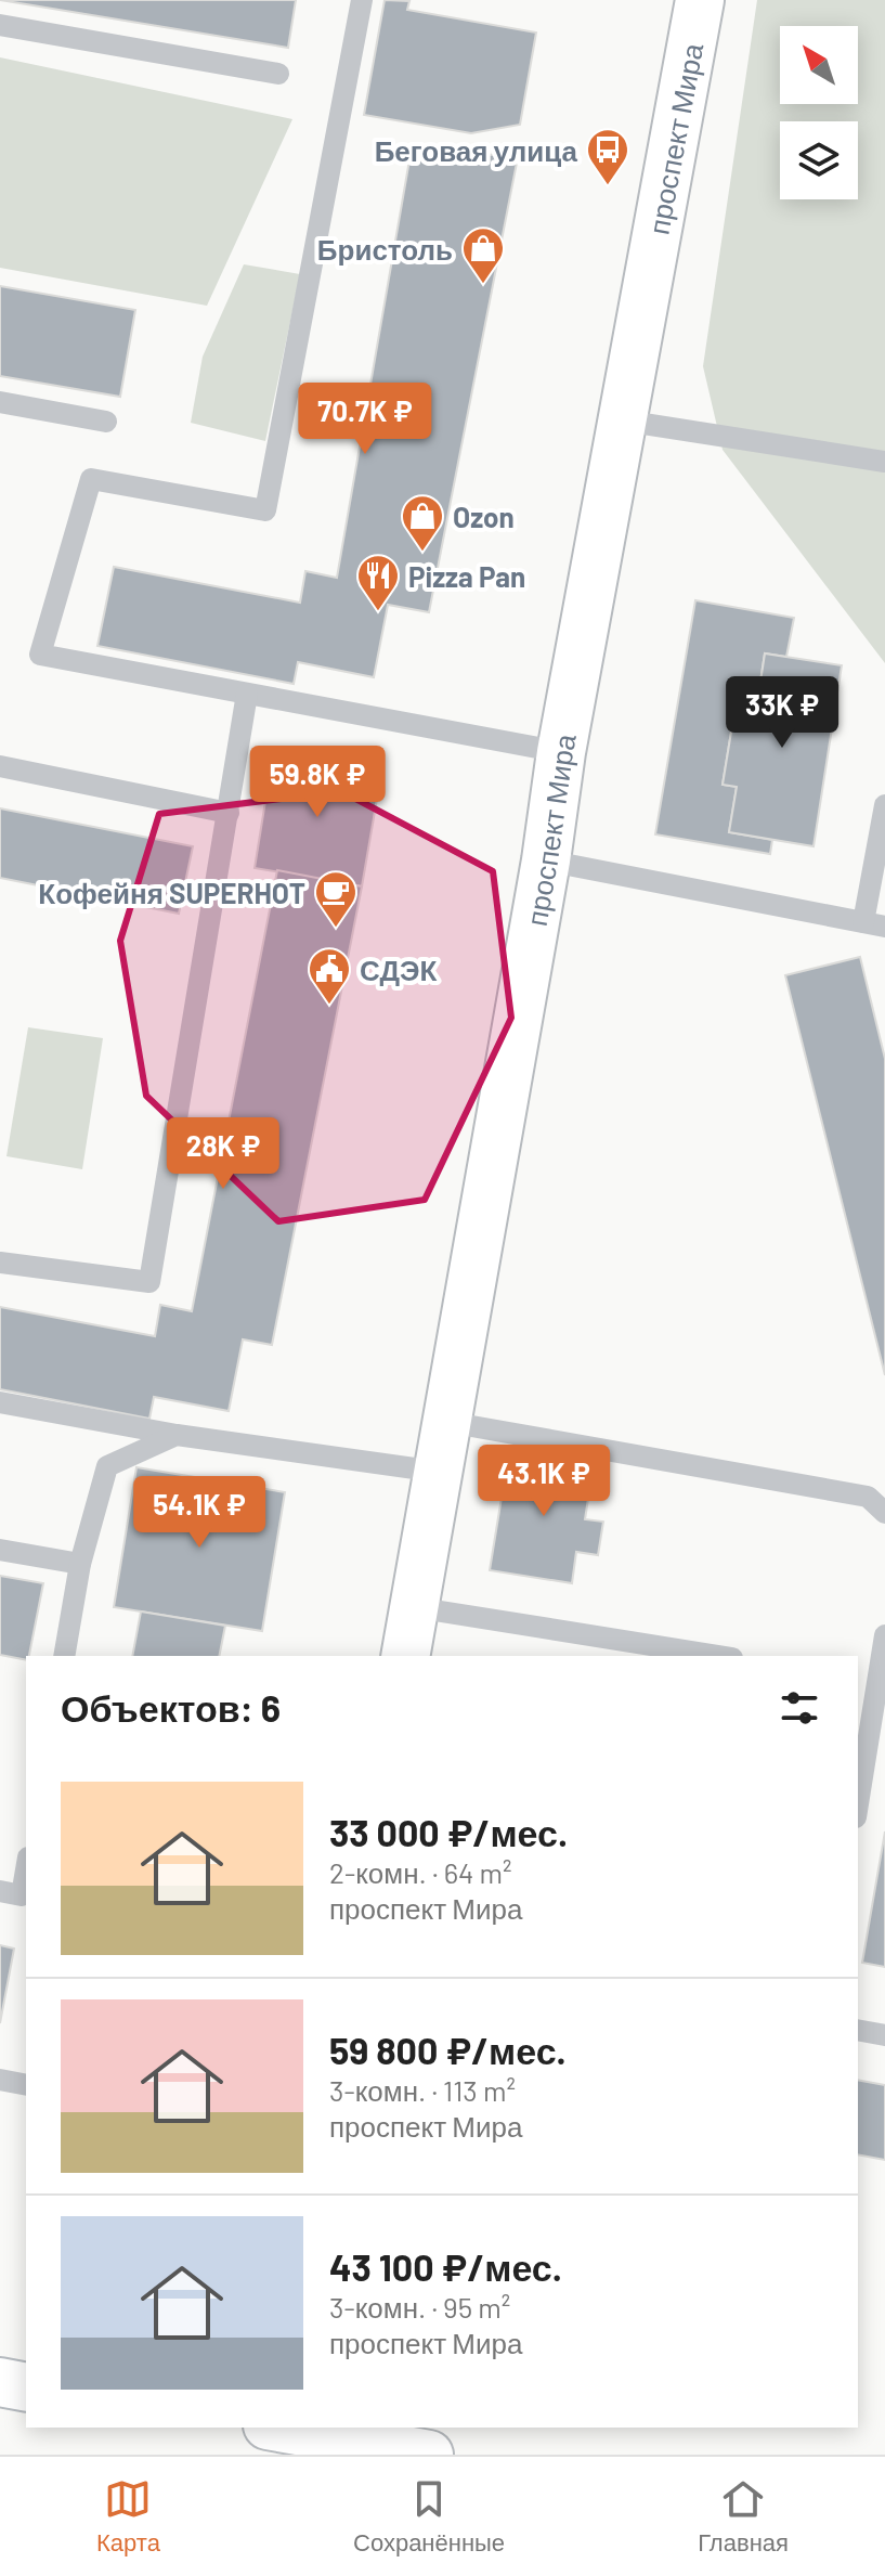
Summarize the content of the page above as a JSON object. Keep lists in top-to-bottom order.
{
  "streets": {
    "main road": ["проспект Мира"]
  },
  "places": {
    "bus stop": ["Беговая улица"],
    "shop": ["Бристоль", "Ozon"],
    "restaurant": ["Pizza Pan"],
    "cafe": ["Кофейня SUPERHOT"],
    "public building": ["СДЭК"]
  },
  "north": "top left",
  "page": {
    "price": [
      "70.7K ₽",
      "33K ₽",
      "59.8K ₽",
      "28K ₽",
      "43.1K ₽",
      "54.1K ₽"
    ],
    "heading": "Объектов: 6",
    "list": [
      {
        "name": "33 000 ₽/мес.",
        "note": "2-комн. · 64 m² · проспект Мира"
      },
      {
        "name": "59 800 ₽/мес.",
        "note": "3-комн. · 113 m² · проспект Мира"
      },
      {
        "name": "43 100 ₽/мес.",
        "note": "3-комн. · 95 m² · проспект Мира"
      }
    ],
    "tabs": ["Карта", "Сохранённые", "Главная"]
  }
}
